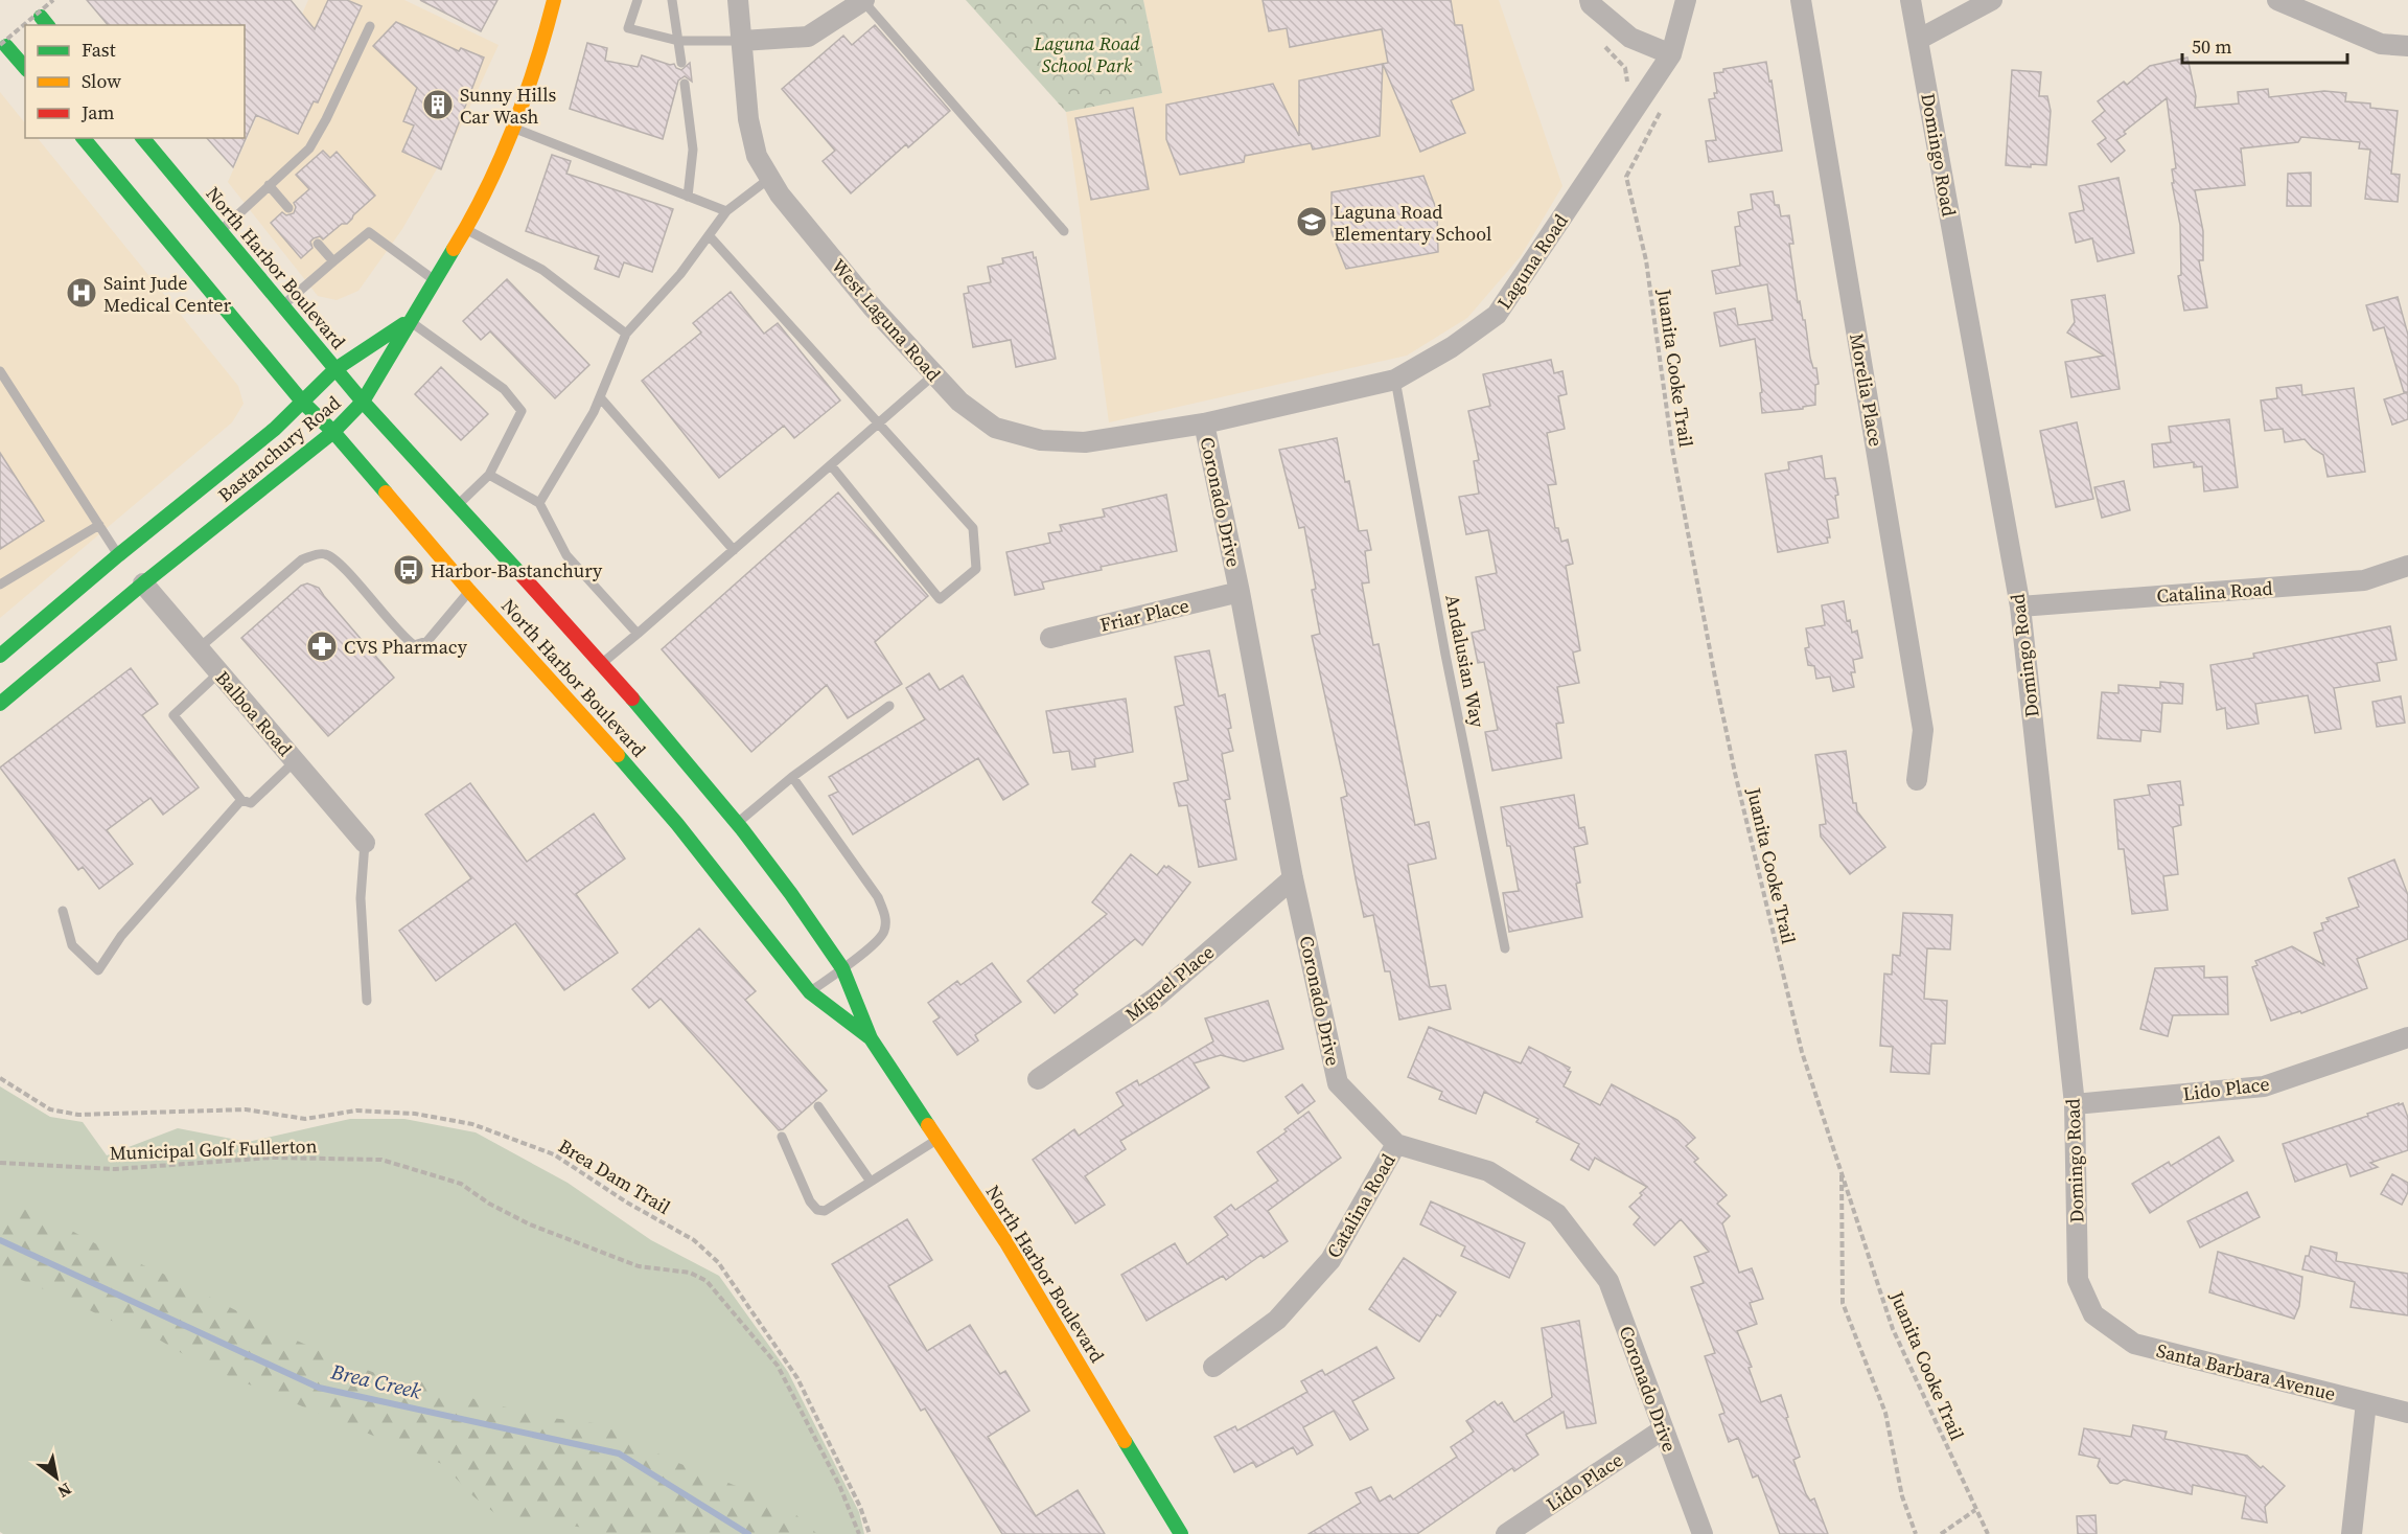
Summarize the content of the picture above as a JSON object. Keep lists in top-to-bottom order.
{
  "streets": {
    "main road": ["North Harbor Boulevard", "Bastanchury Road"],
    "street": [
      "Domingo Road",
      "Laguna Road",
      "West Laguna Road",
      "Morelia Place",
      "Coronado Drive",
      "Catalina Road",
      "Friar Place",
      "Balboa Road",
      "Miguel Place",
      "Lido Place",
      "Santa Barbara Avenue"
    ],
    "lane": ["Andalusian Way"],
    "path": ["Juanita Cooke Trail", "Municipal Golf Fullerton", "Brea Dam Trail"]
  },
  "crossings": [
    ["Domingo Road", "Catalina Road"],
    ["Domingo Road", "Lido Place"],
    ["Domingo Road", "Santa Barbara Avenue"],
    ["Laguna Road", "West Laguna Road"],
    ["Laguna Road", "Coronado Drive"],
    ["Laguna Road", "Andalusian Way"],
    ["North Harbor Boulevard", "Bastanchury Road"],
    ["West Laguna Road", "Coronado Drive"],
    ["Bastanchury Road", "Balboa Road"],
    ["Coronado Drive", "Catalina Road"],
    ["Coronado Drive", "Friar Place"],
    ["Coronado Drive", "Miguel Place"],
    ["Coronado Drive", "Lido Place"]
  ],
  "water": ["Brea Creek"],
  "parks": ["Laguna Road School Park"],
  "places": {
    "building": ["Sunny Hills Car Wash"],
    "school or university": ["Laguna Road Elementary School"],
    "hospital": ["Saint Jude Medical Center"],
    "bus stop": ["Harbor-Bastanchury"],
    "pharmacy": ["CVS Pharmacy"]
  },
  "legend": ["Fast", "Slow", "Jam"],
  "scale_bar": "50 m",
  "north": "bottom right"
}
